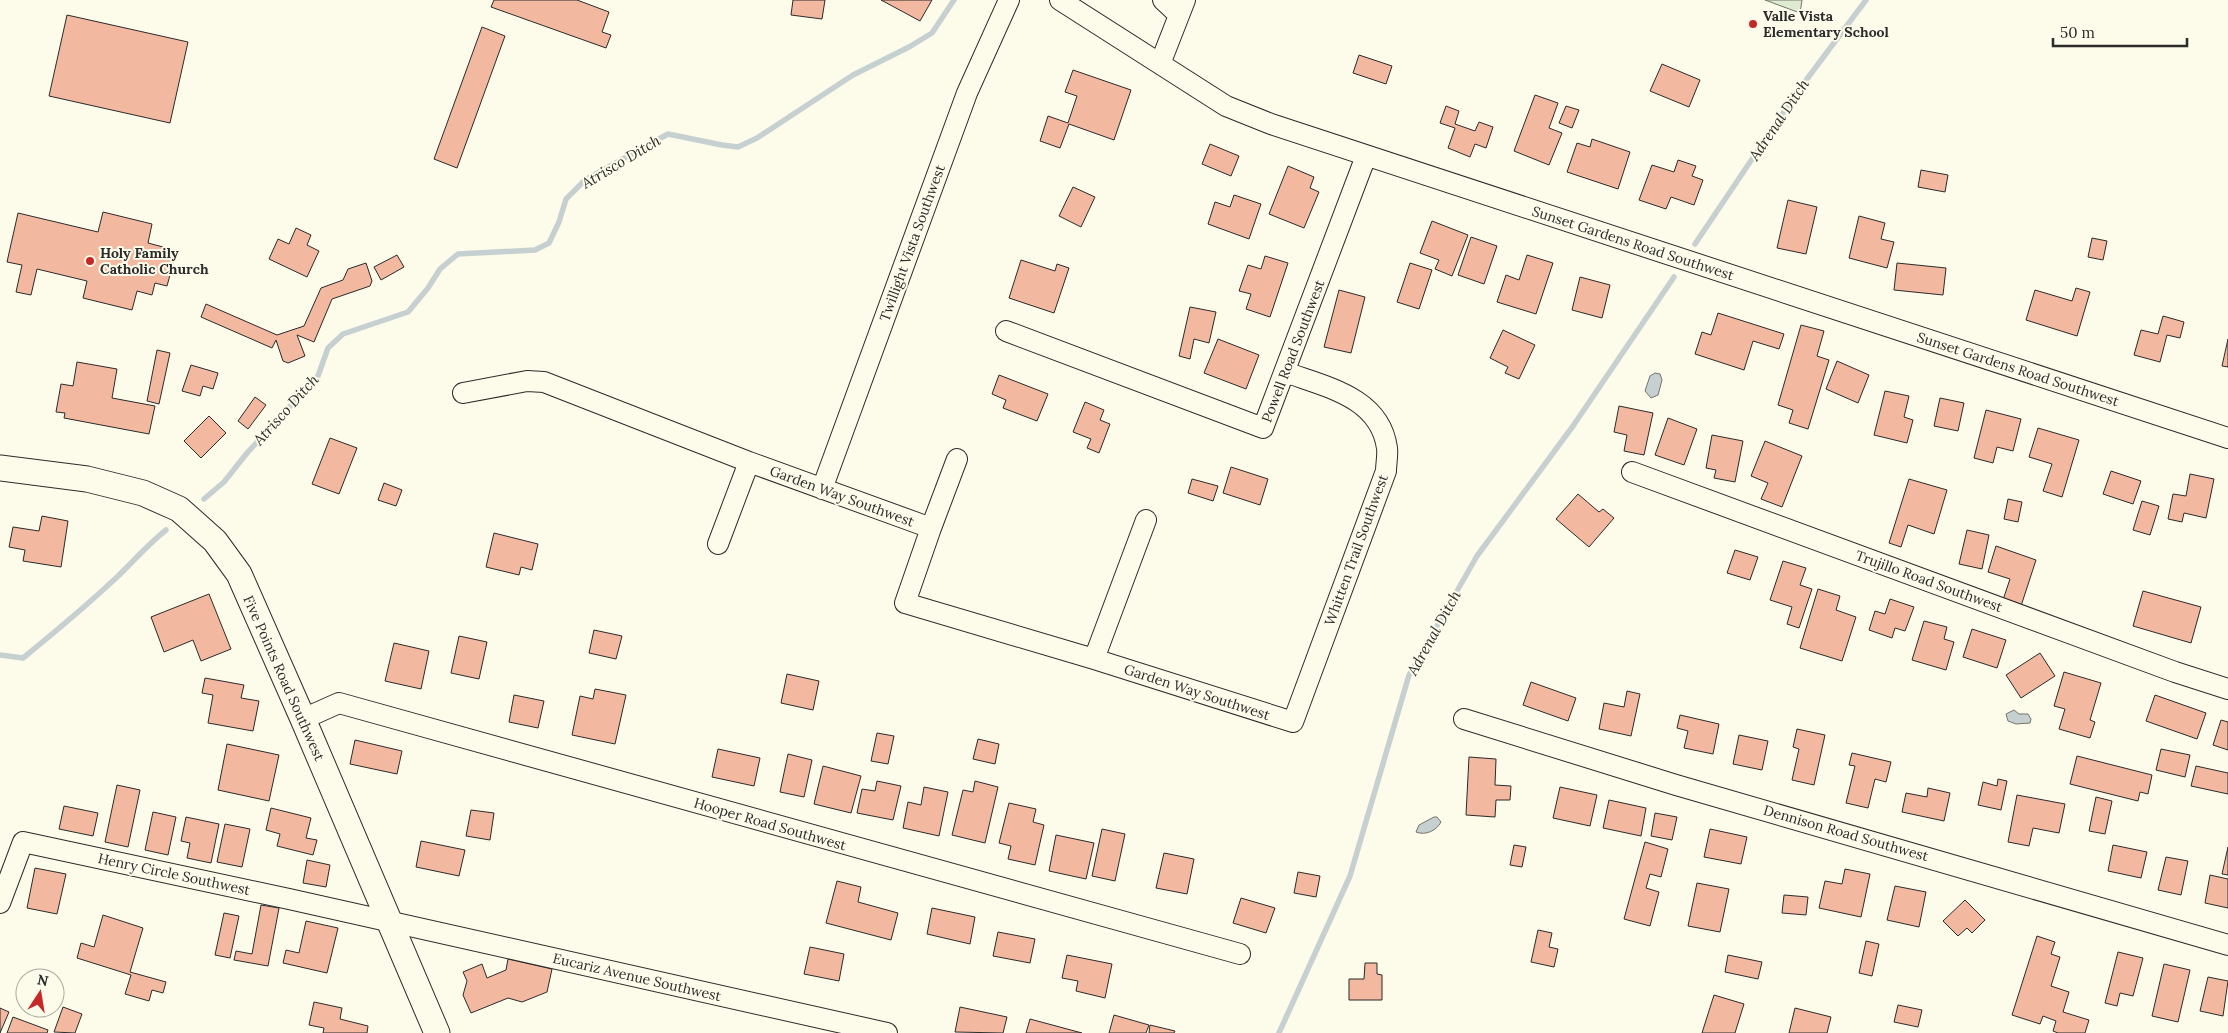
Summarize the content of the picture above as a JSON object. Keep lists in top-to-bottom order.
{
  "streets": {
    "main road": ["Five Points Road Southwest"],
    "street": [
      "Twillight Vista Southwest",
      "Sunset Gardens Road Southwest",
      "Powell Road Southwest",
      "Garden Way Southwest",
      "Whitten Trail Southwest",
      "Trujillo Road Southwest",
      "Hooper Road Southwest",
      "Dennison Road Southwest",
      "Henry Circle Southwest",
      "Eucariz Avenue Southwest"
    ]
  },
  "crossings": [
    ["Twillight Vista Southwest", "Garden Way Southwest"],
    ["Sunset Gardens Road Southwest", "Powell Road Southwest"],
    ["Powell Road Southwest", "Whitten Trail Southwest"],
    ["Garden Way Southwest", "Whitten Trail Southwest"],
    ["Five Points Road Southwest", "Hooper Road Southwest"],
    ["Five Points Road Southwest", "Henry Circle Southwest"],
    ["Five Points Road Southwest", "Eucariz Avenue Southwest"],
    ["Henry Circle Southwest", "Eucariz Avenue Southwest"]
  ],
  "water": ["Adrenal Ditch", "Atrisco Ditch"],
  "places": ["Valle Vista Elementary School", "Holy Family Catholic Church"],
  "scale_bar": "50 m",
  "north": "top"
}
